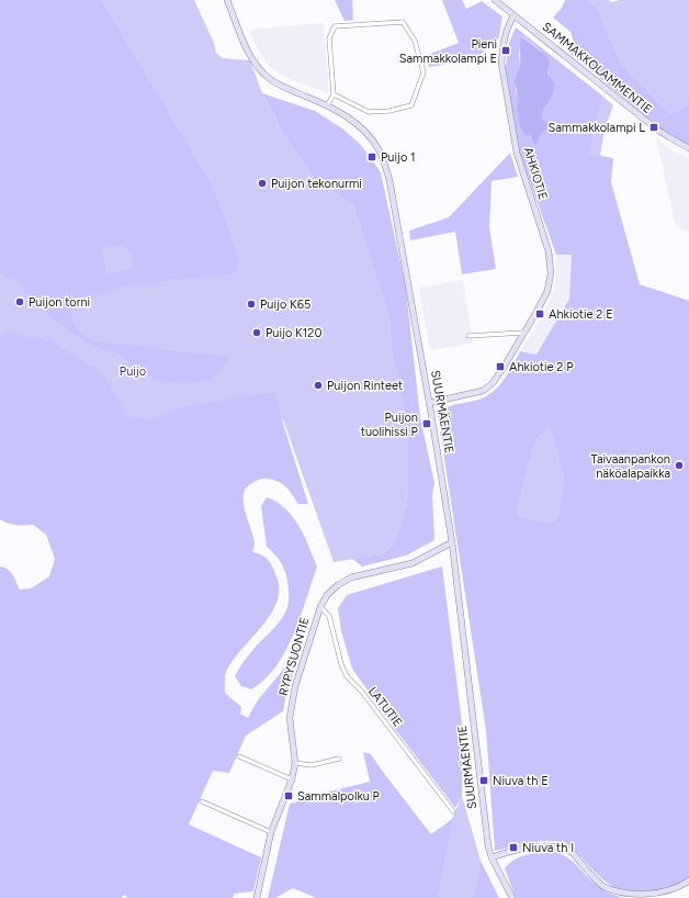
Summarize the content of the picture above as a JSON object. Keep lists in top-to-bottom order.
{
  "streets": {
    "street": [
      "SAMMAKKOLAMMENTIE",
      "AHKIOTIE",
      "SUURMÄENTIE",
      "RYPYSUONTIE",
      "LATUTIE"
    ]
  },
  "crossings": [
    ["SAMMAKKOLAMMENTIE", "AHKIOTIE"],
    ["AHKIOTIE", "SUURMÄENTIE"],
    ["SUURMÄENTIE", "RYPYSUONTIE"],
    ["RYPYSUONTIE", "LATUTIE"]
  ],
  "parks": ["Puijo"],
  "places": {
    "transit": [
      "Pieni Sammakkolampi E",
      "Sammakkolampi L",
      "Puijo 1",
      "Ahkiotie 2 E",
      "Ahkiotie 2 P",
      "Puijon tuolihissi P",
      "Niuva th E",
      "Sammalpolku P",
      "Niuva th I"
    ],
    "other": [
      "Puijon tekonurmi",
      "Puijon torni",
      "Puijo K65",
      "Puijo K120",
      "Puijon Rinteet",
      "Taivaanpankon näköalapaikka"
    ]
  }
}
